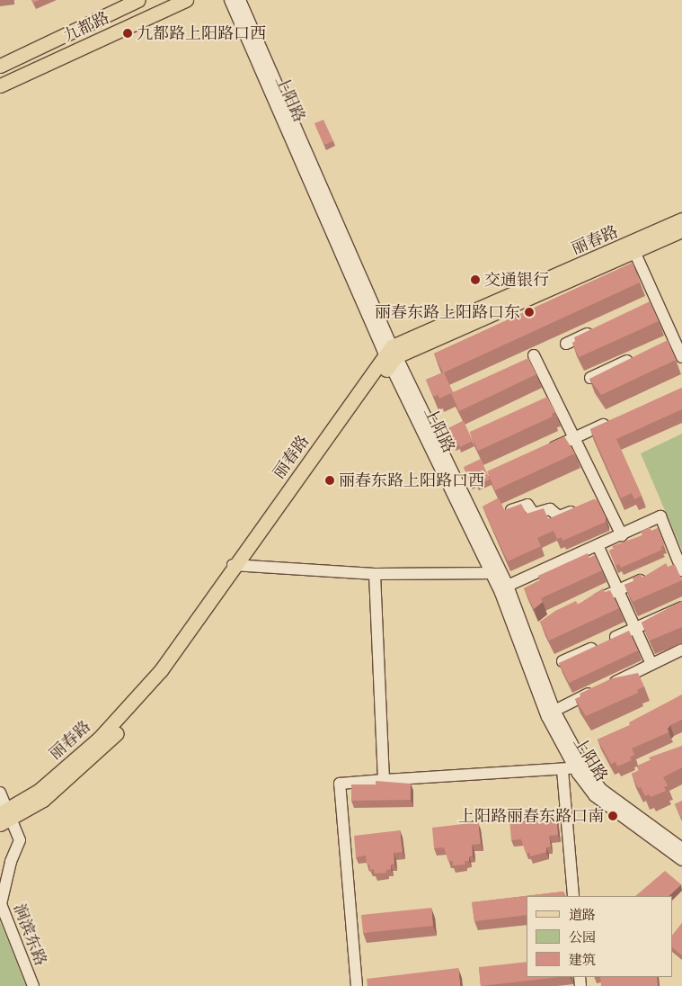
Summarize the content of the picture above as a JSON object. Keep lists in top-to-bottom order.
{
  "streets": {
    "main road": ["九都路", "丽春路"],
    "street": ["上阳路", "涧滨东路"]
  },
  "crossings": [
    ["上阳路", "丽春路"],
    ["丽春路", "涧滨东路"]
  ],
  "places": [
    "九都路上阳路口西",
    "交通银行",
    "丽春东路上阳路口东",
    "丽春东路上阳路口西",
    "上阳路丽春东路口南"
  ],
  "legend": ["道路", "公园", "建筑"]
}
